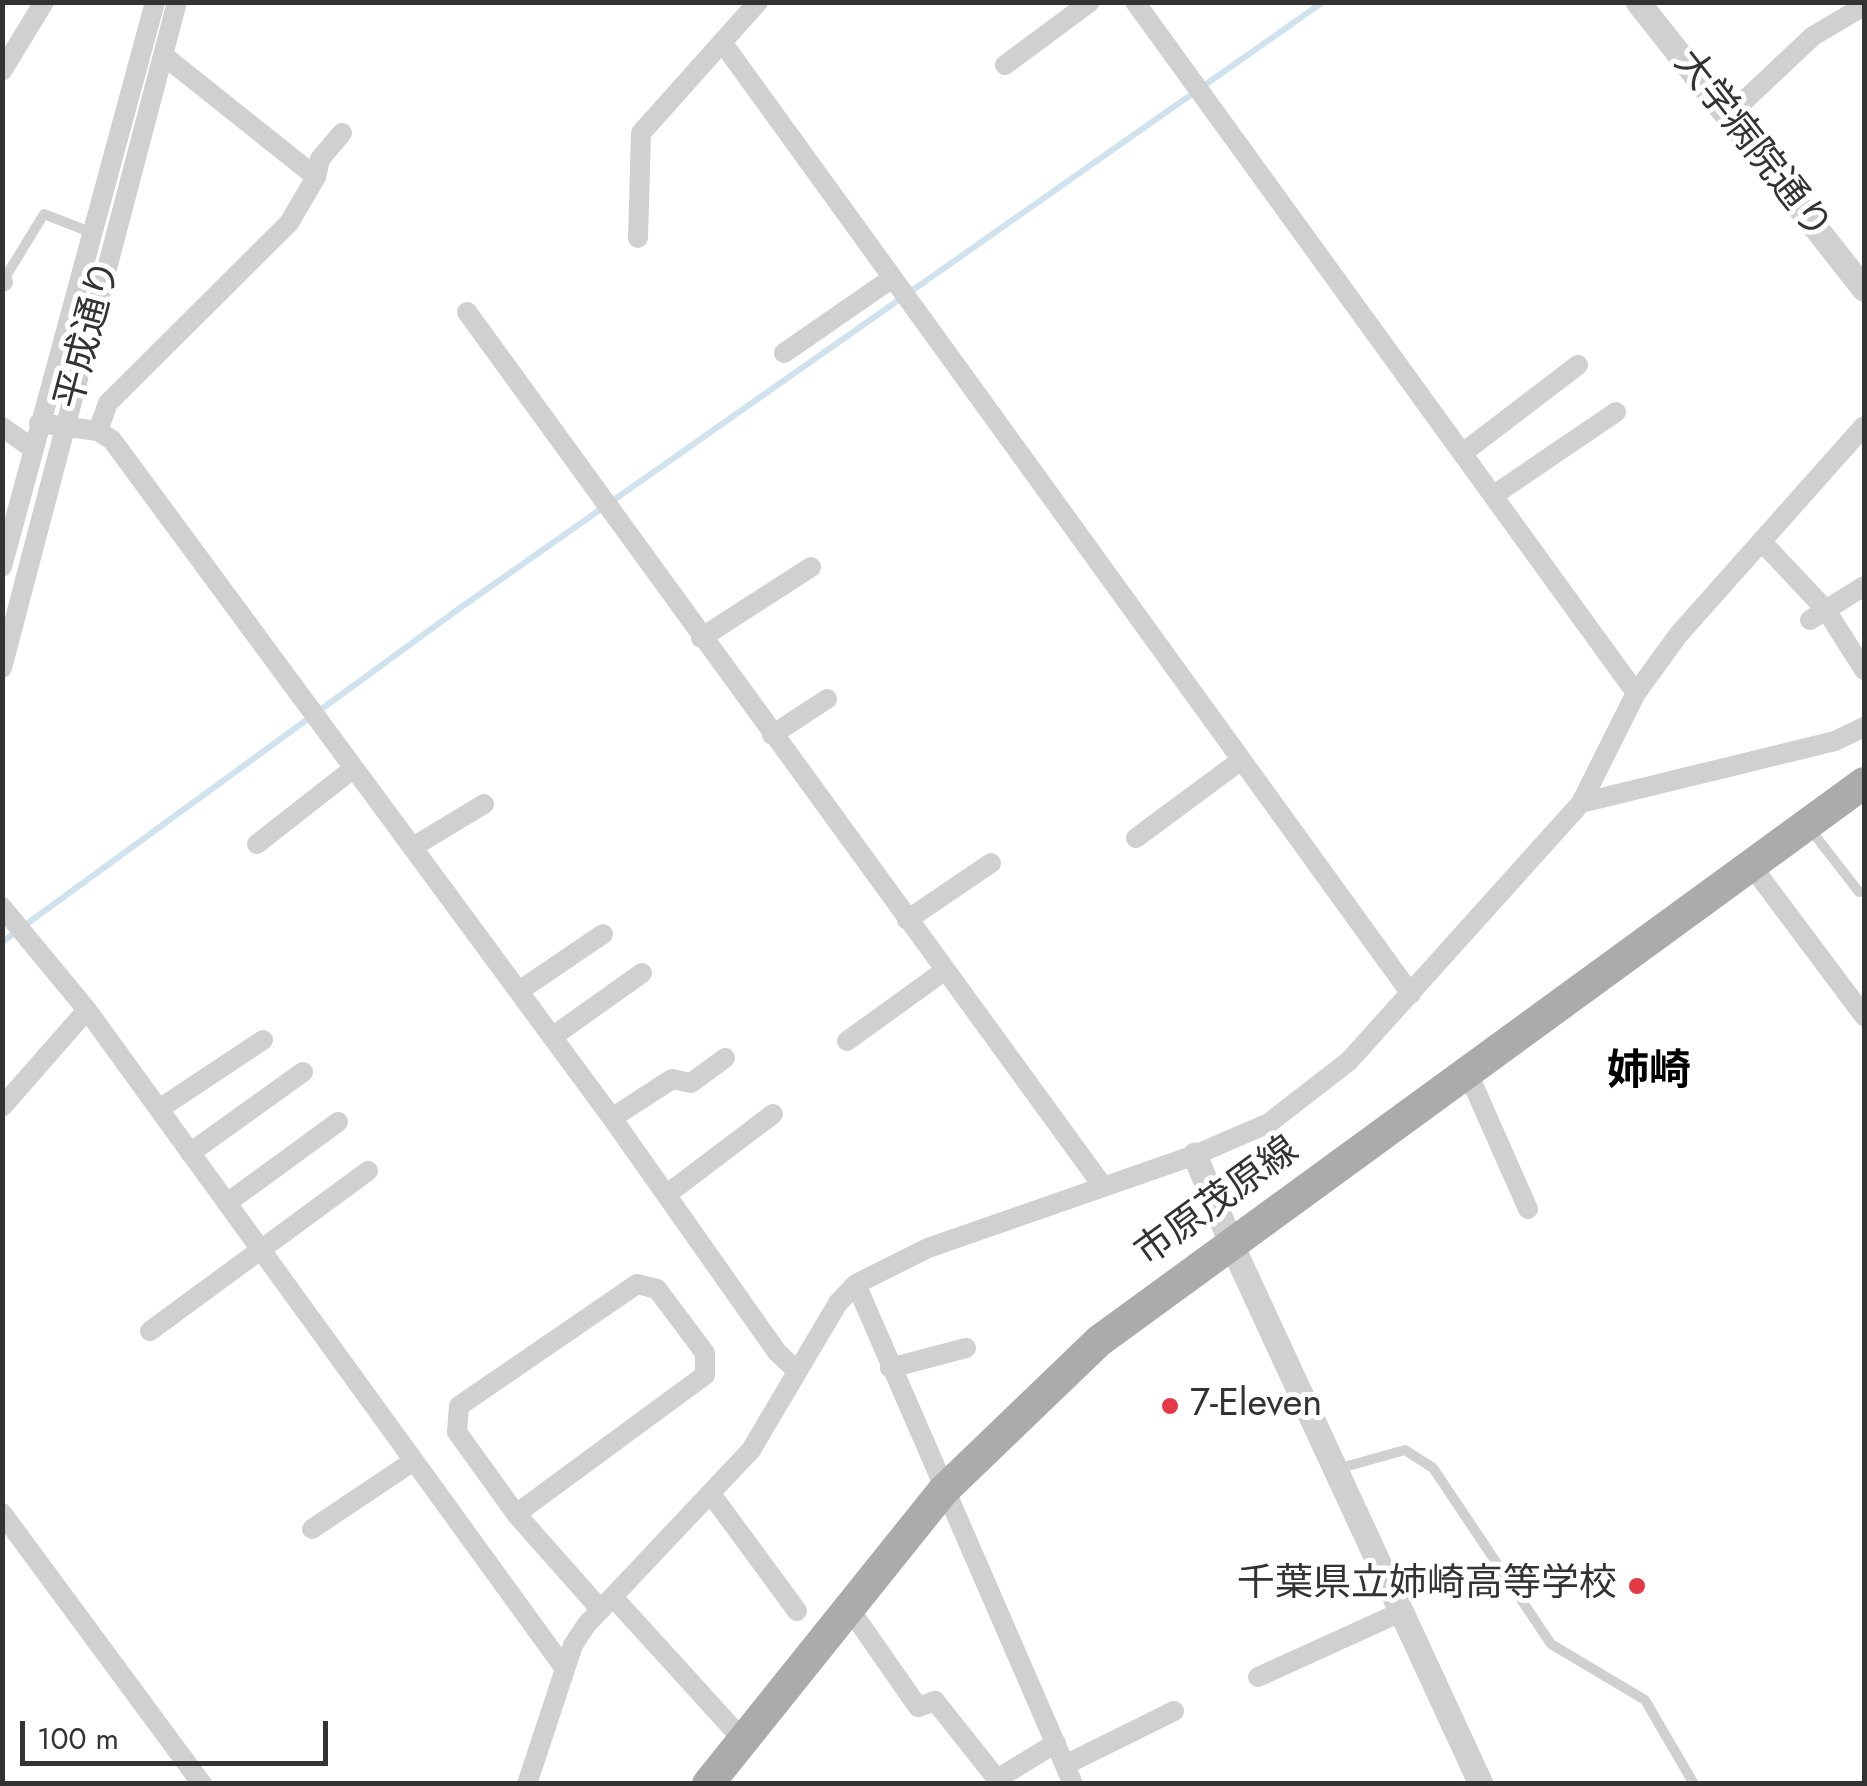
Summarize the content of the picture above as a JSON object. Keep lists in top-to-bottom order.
{
  "streets": {
    "main road": ["市原茂原線"],
    "street": ["大学病院通り", "平成通り"]
  },
  "districts": ["姉崎"],
  "places": ["7-Eleven", "千葉県立姉崎高等学校"],
  "scale_bar": "100 m"
}
